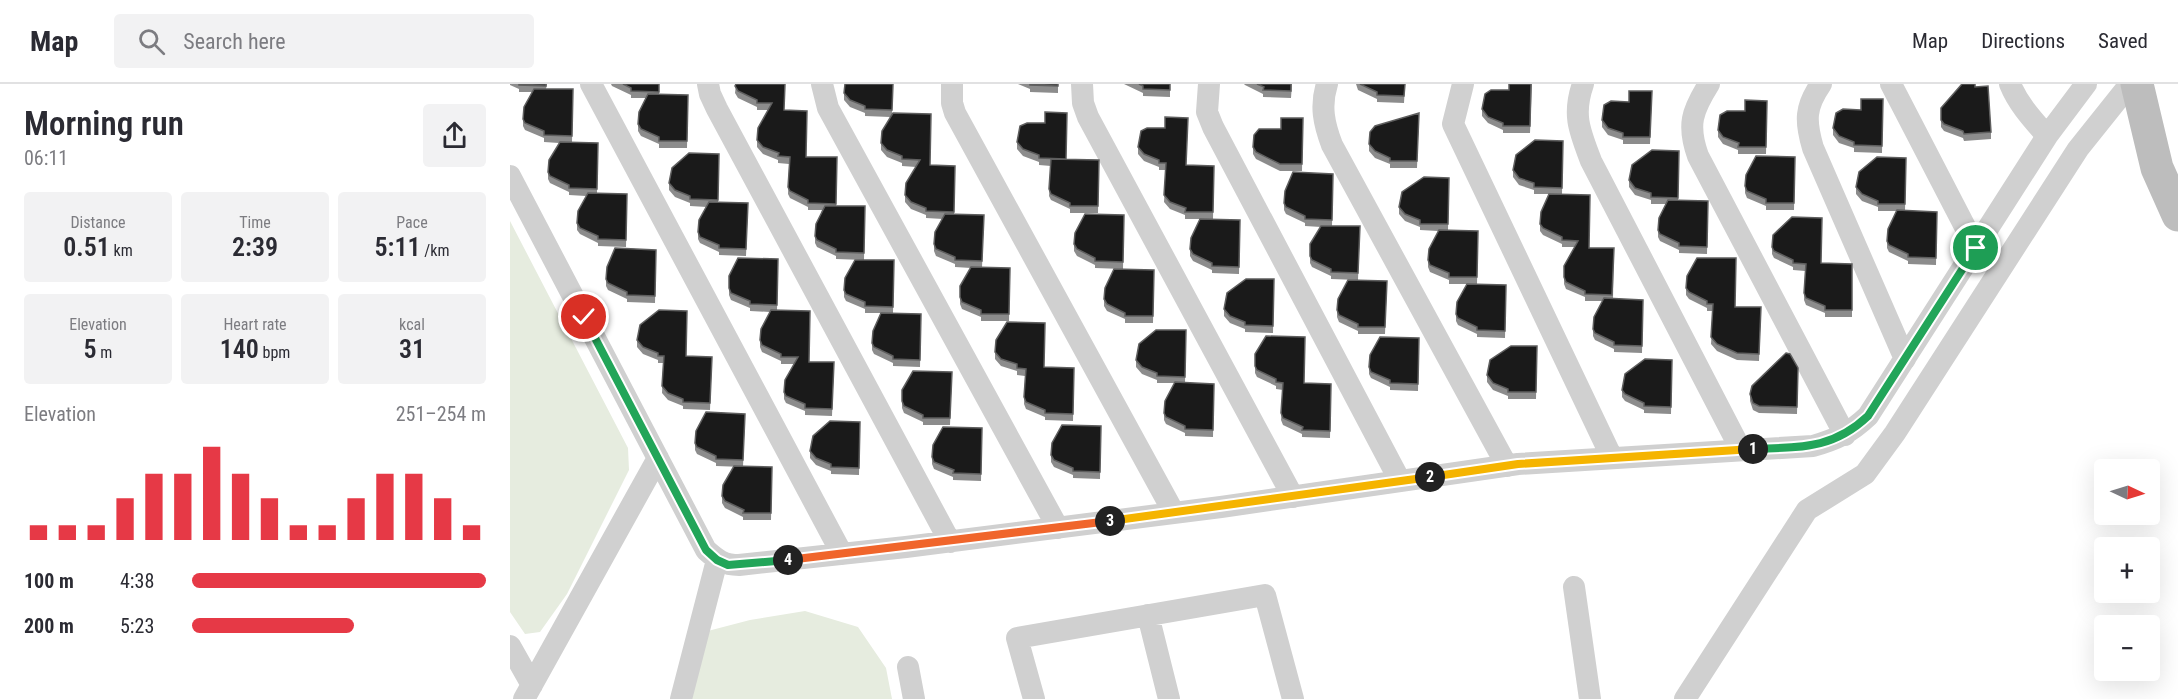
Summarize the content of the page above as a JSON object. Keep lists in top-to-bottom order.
{
  "north": "right",
  "page": {
    "header": "Map",
    "search": "Search here",
    "nav": ["Map", "Directions", "Saved"],
    "heading": ["Morning run", "06:11"],
    "stats": [
      ["Distance", "0.51 km"],
      ["Time", "2:39"],
      ["Pace", "5:11 /km"],
      ["Elevation", "5 m"],
      ["Heart rate", "140 bpm"],
      ["kcal", "31"]
    ],
    "chart": ["Elevation", "251–254 m"],
    "pins": [
      "1",
      "2",
      "3",
      "4"
    ],
    "map_buttons": ["+", "−"],
    "list": [
      {
        "name": "100 m",
        "note": "4:38"
      },
      {
        "name": "200 m",
        "note": "5:23"
      }
    ]
  }
}
